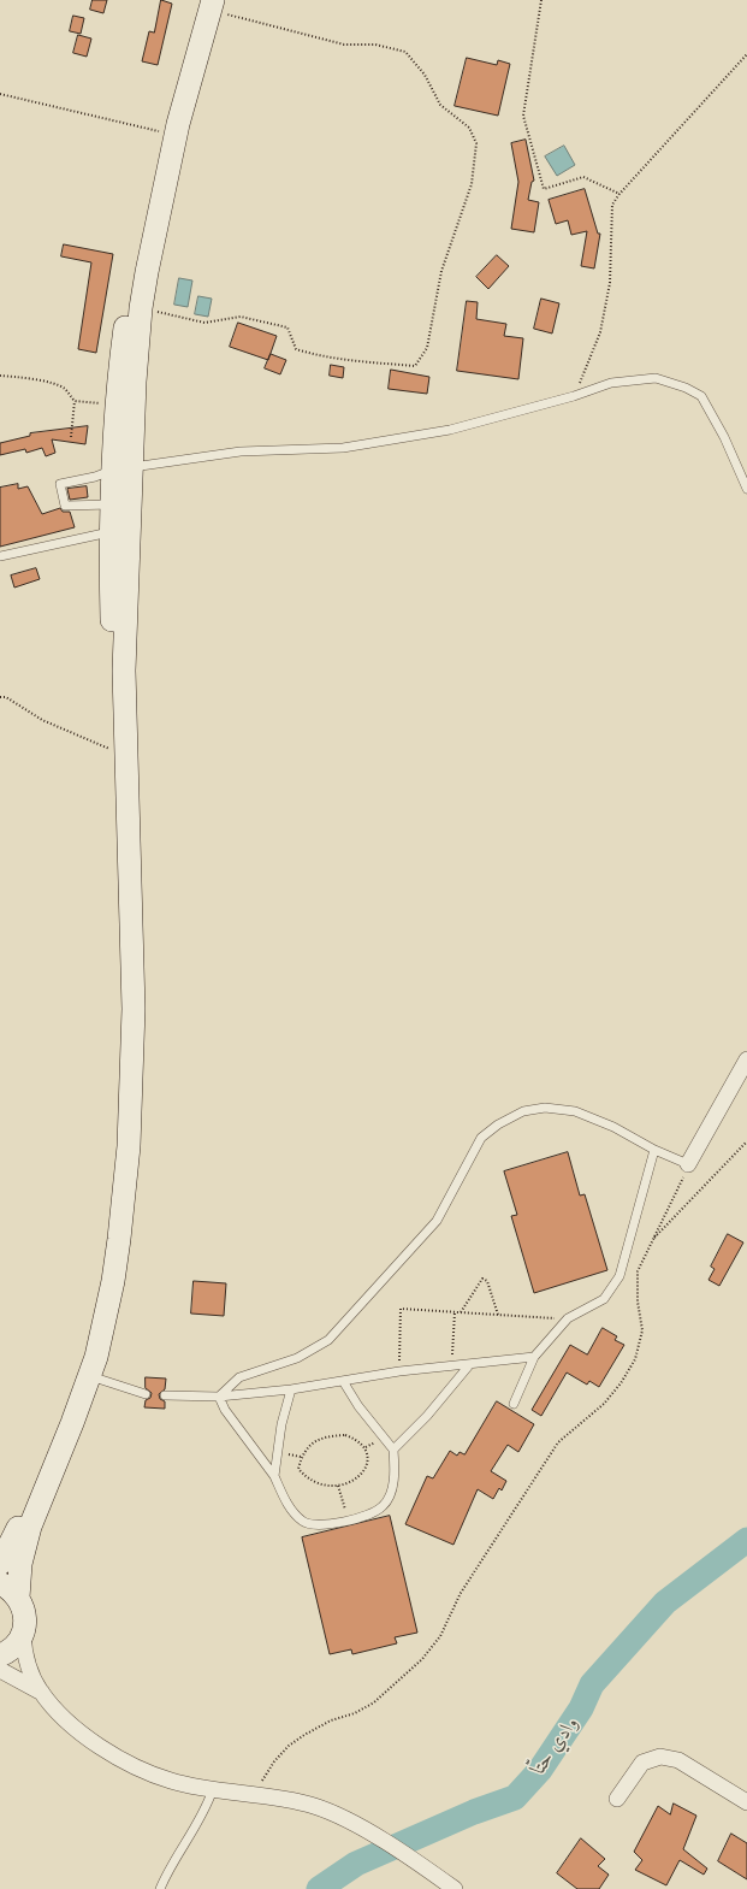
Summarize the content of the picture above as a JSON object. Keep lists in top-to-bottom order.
{
  "water": ["وادي حتّا"]
}
